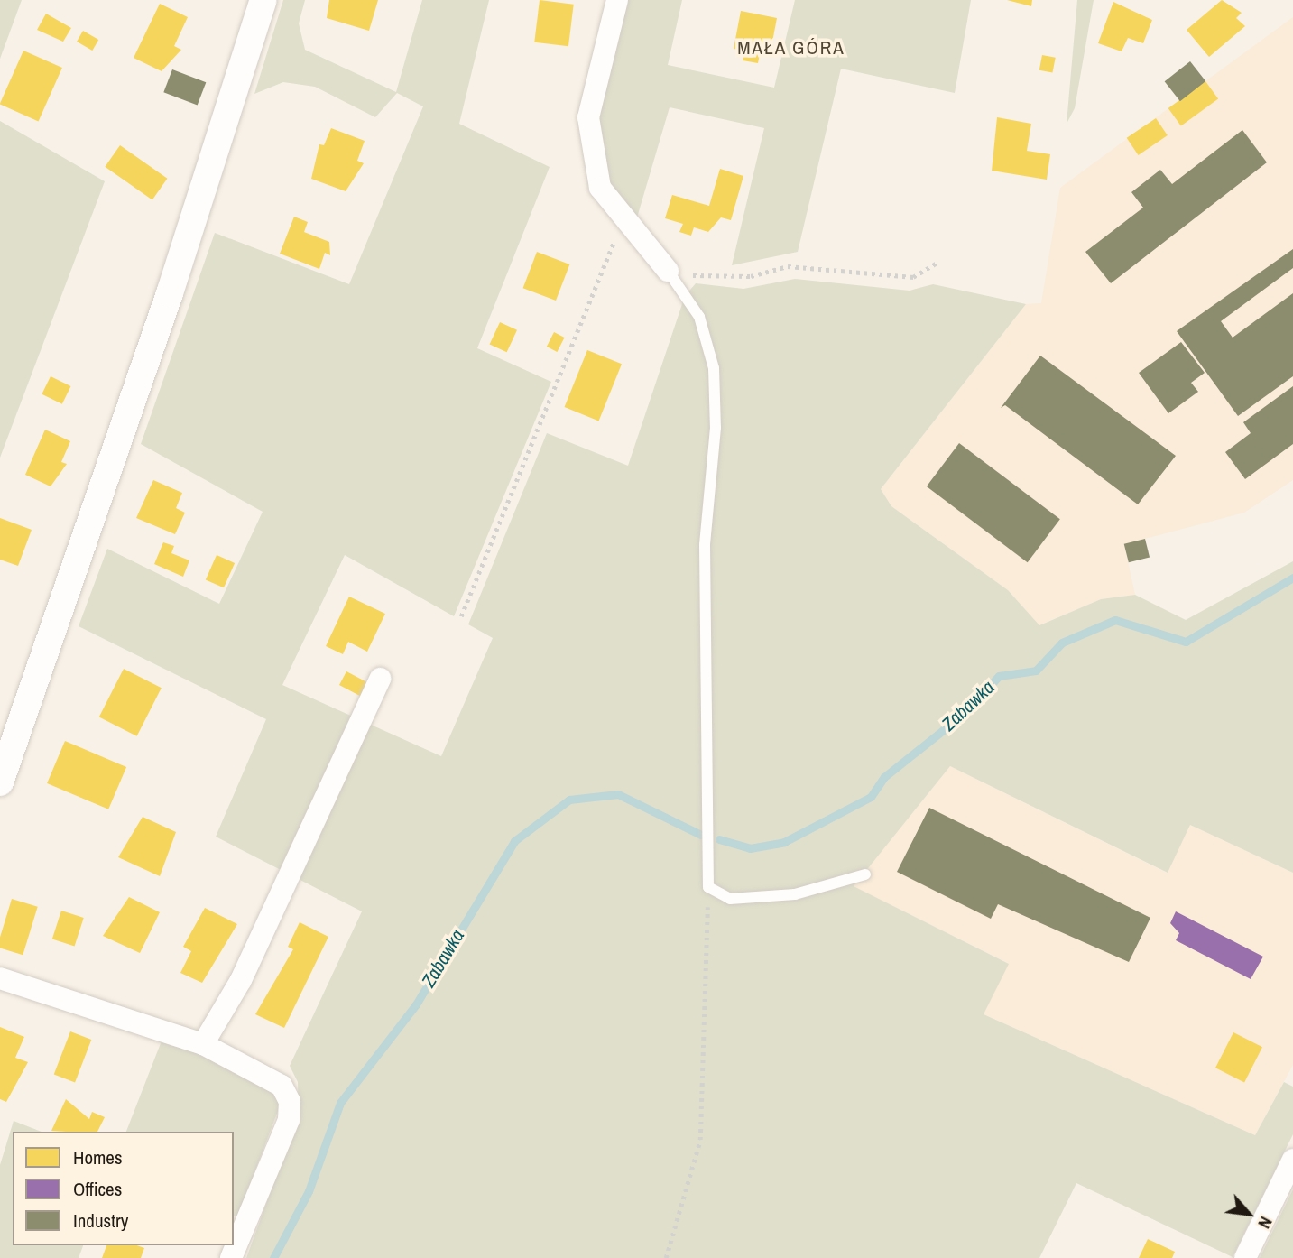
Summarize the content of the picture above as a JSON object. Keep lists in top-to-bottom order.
{
  "districts": ["MAŁA GÓRA"],
  "water": ["Zabawka"],
  "legend": ["Homes", "Offices", "Industry"],
  "north": "bottom right"
}
